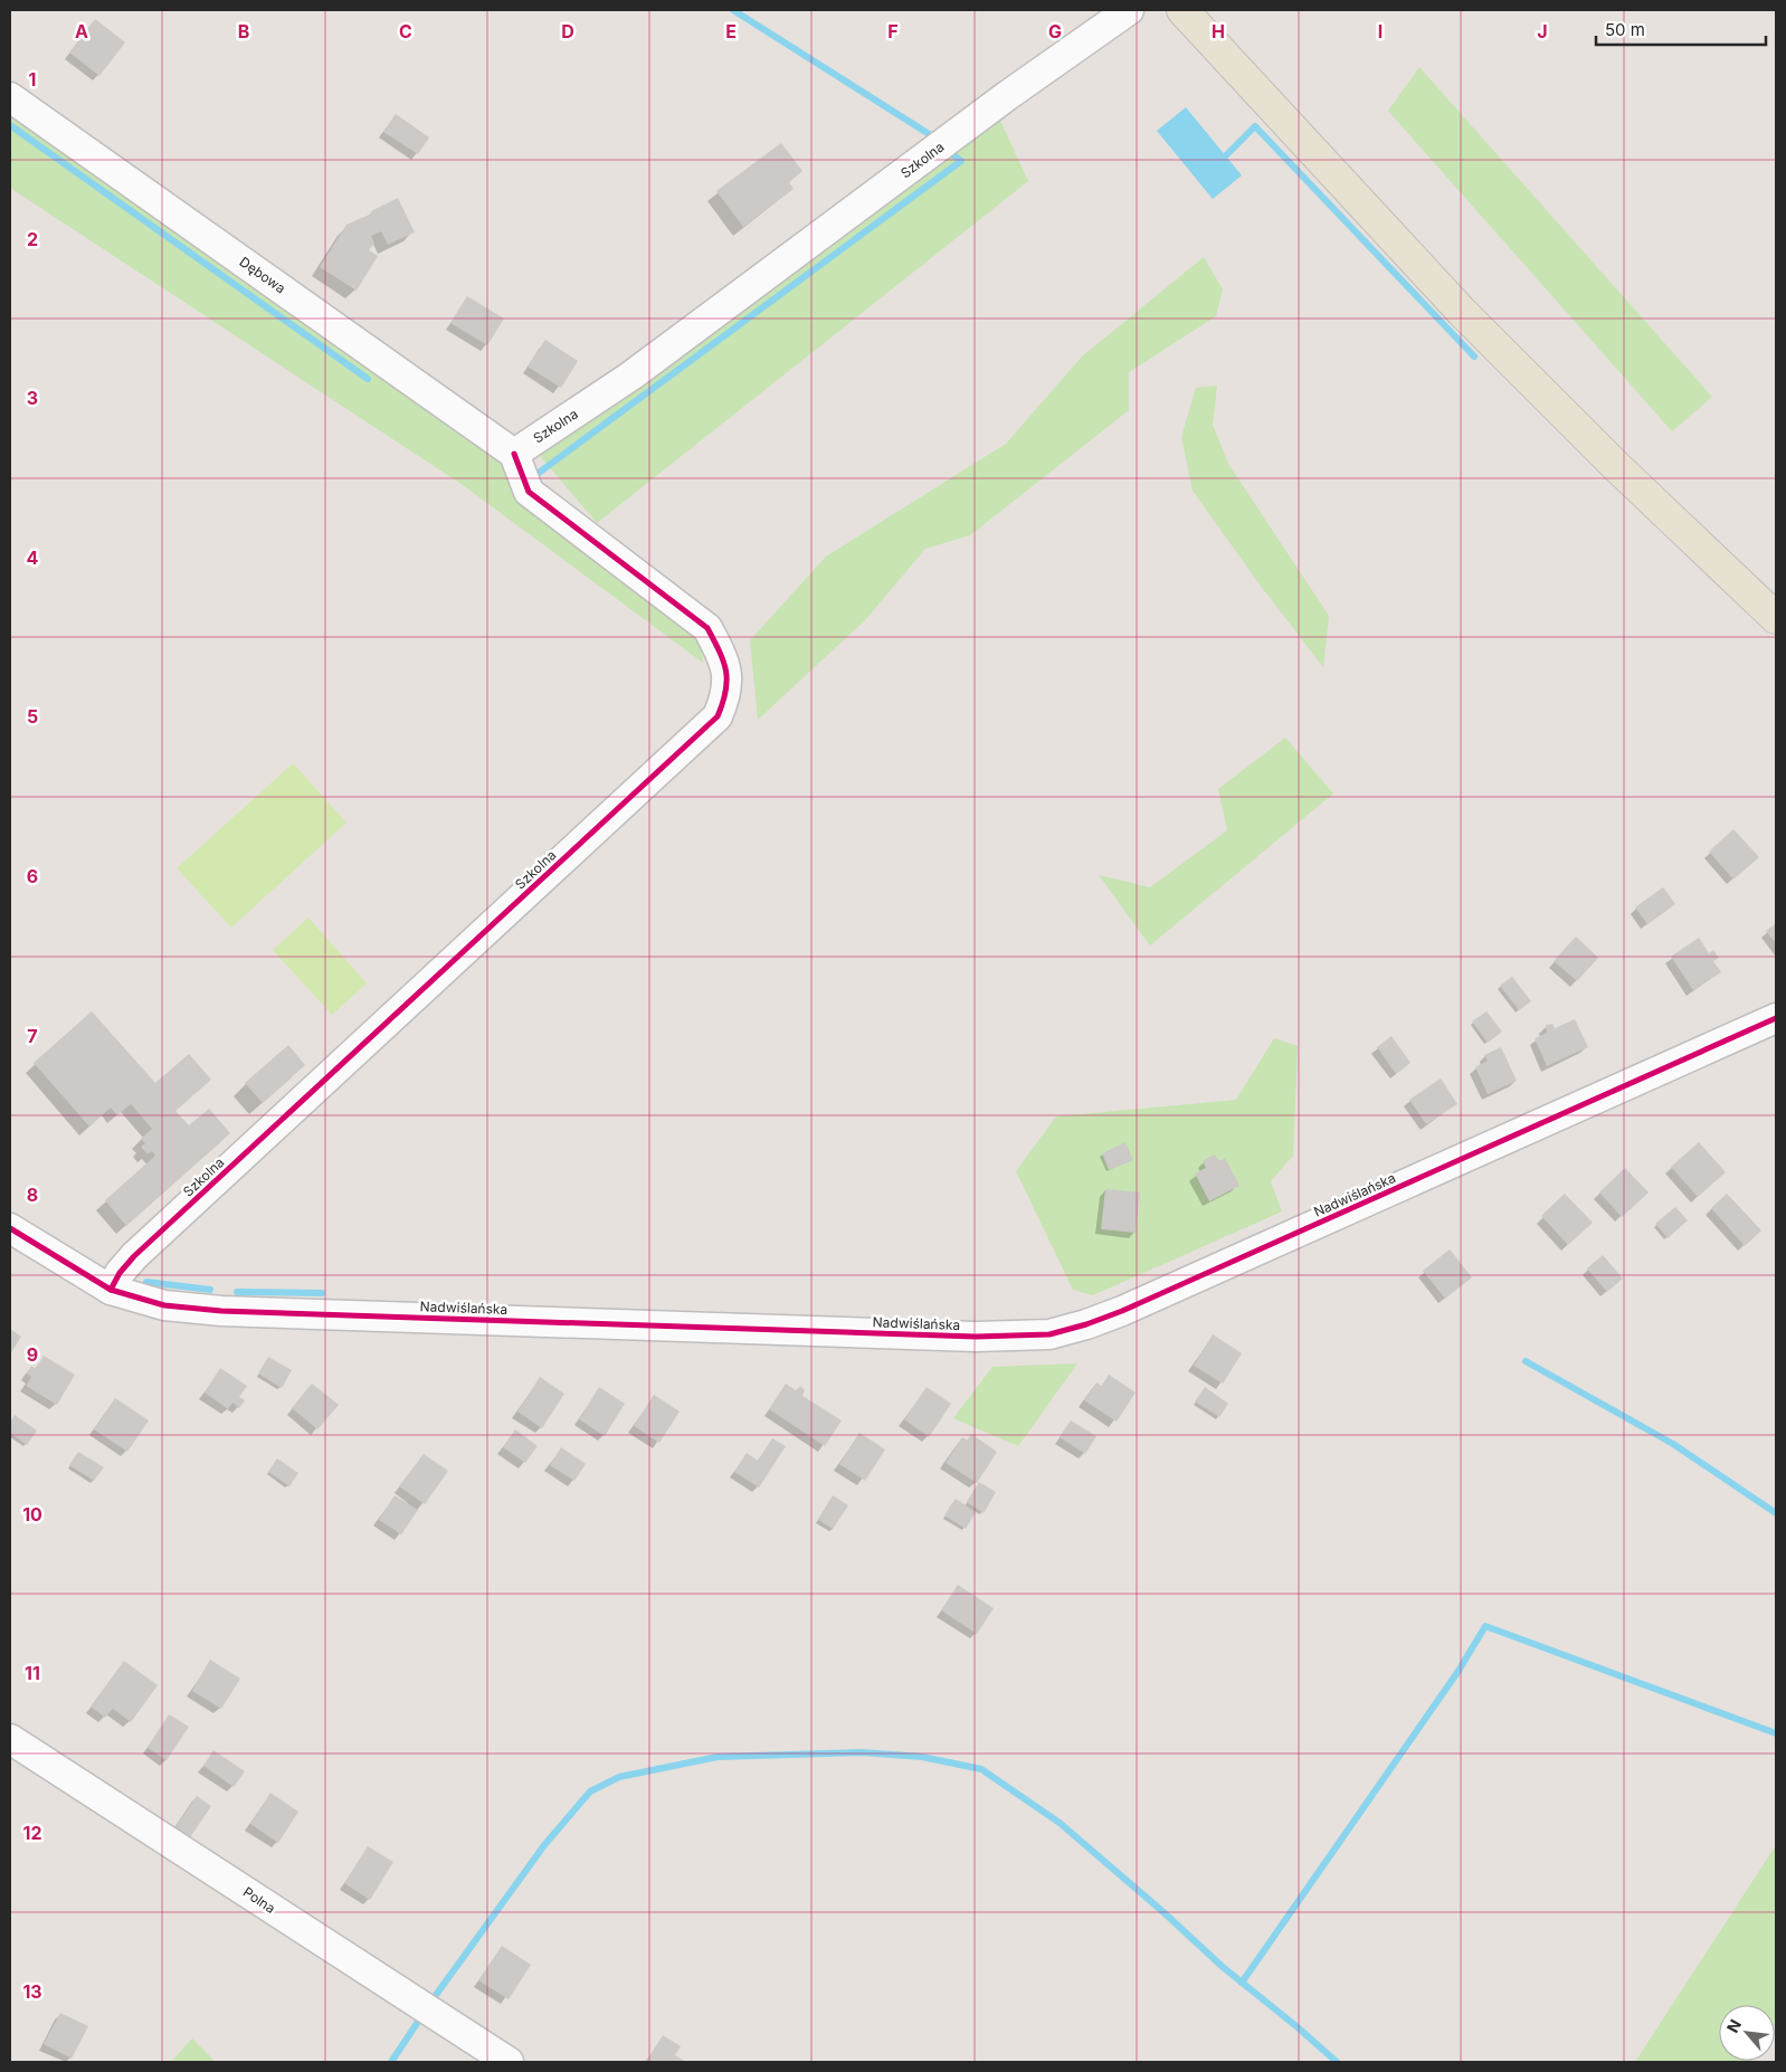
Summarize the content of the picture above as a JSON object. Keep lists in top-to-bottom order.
{
  "streets": {
    "street": [
      "Szkolna",
      "Dębowa",
      "Nadwiślańska",
      "Polna"
    ]
  },
  "crossings": [
    ["Szkolna", "Dębowa"],
    ["Szkolna", "Nadwiślańska"]
  ],
  "scale_bar": "50 m",
  "north": "top left",
  "grid": {
    "columns": [
      "A",
      "B",
      "C",
      "D",
      "E",
      "F",
      "G",
      "H",
      "I",
      "J"
    ],
    "rows": [
      "1",
      "2",
      "3",
      "4",
      "5",
      "6",
      "7",
      "8",
      "9",
      "10",
      "11",
      "12",
      "13"
    ]
  }
}
